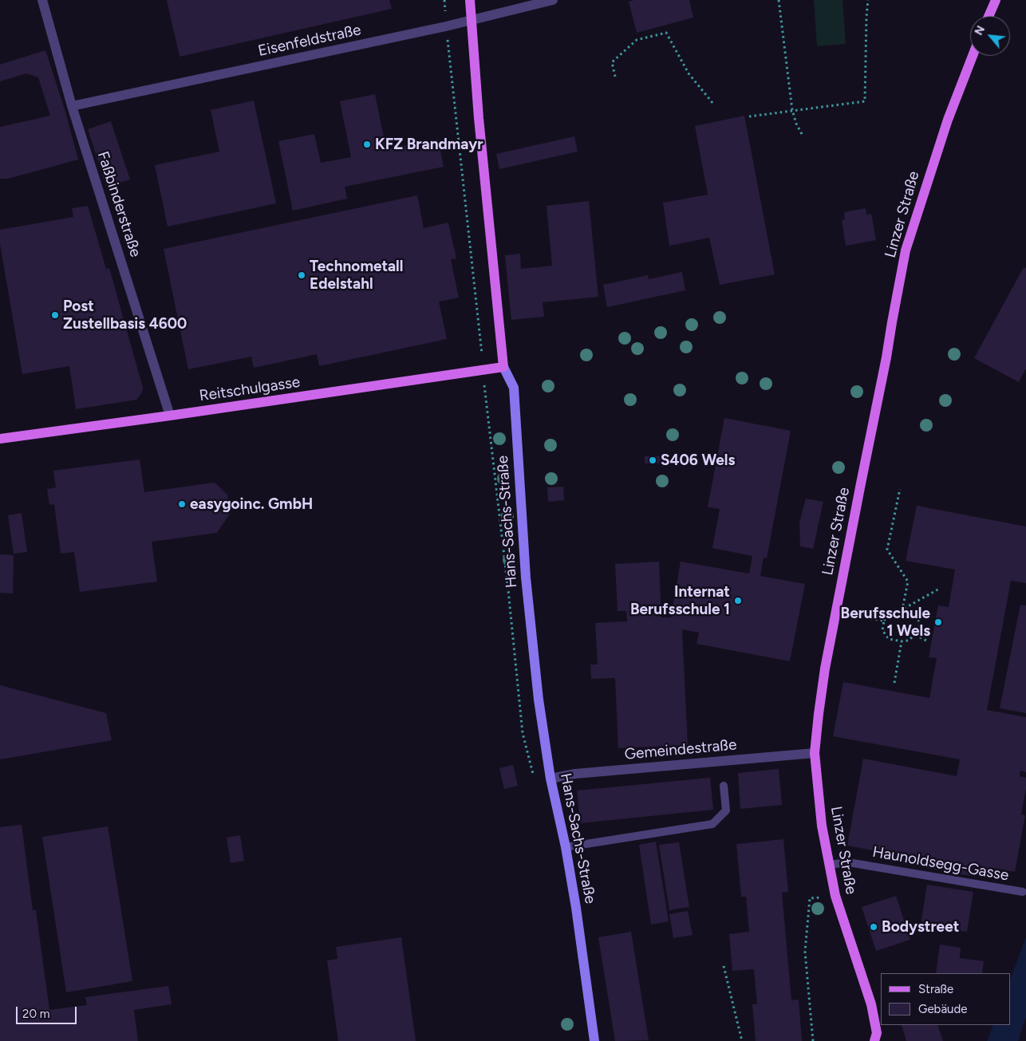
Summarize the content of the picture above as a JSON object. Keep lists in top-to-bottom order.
{
  "streets": {
    "main road": ["Linzer Straße", "Reitschulgasse", "Hans-Sachs-Straße"],
    "street": ["Eisenfeldstraße", "Faßbinderstraße", "Gemeindestraße"],
    "lane": ["Haunoldsegg-Gasse"]
  },
  "crossings": [
    ["Eisenfeldstraße", "Faßbinderstraße"],
    ["Eisenfeldstraße", "Hans-Sachs-Straße"],
    ["Faßbinderstraße", "Reitschulgasse"],
    ["Linzer Straße", "Gemeindestraße"],
    ["Linzer Straße", "Haunoldsegg-Gasse"],
    ["Reitschulgasse", "Hans-Sachs-Straße"],
    ["Hans-Sachs-Straße", "Gemeindestraße"]
  ],
  "places": [
    "KFZ Brandmayr",
    "Technometall Edelstahl",
    "Post Zustellbasis 4600",
    "S406 Wels",
    "easygoinc. GmbH",
    "Internat Berufsschule 1",
    "Berufsschule 1 Wels",
    "Bodystreet"
  ],
  "legend": ["Straße", "Gebäude"],
  "scale_bar": "20 m",
  "north": "top left"
}
